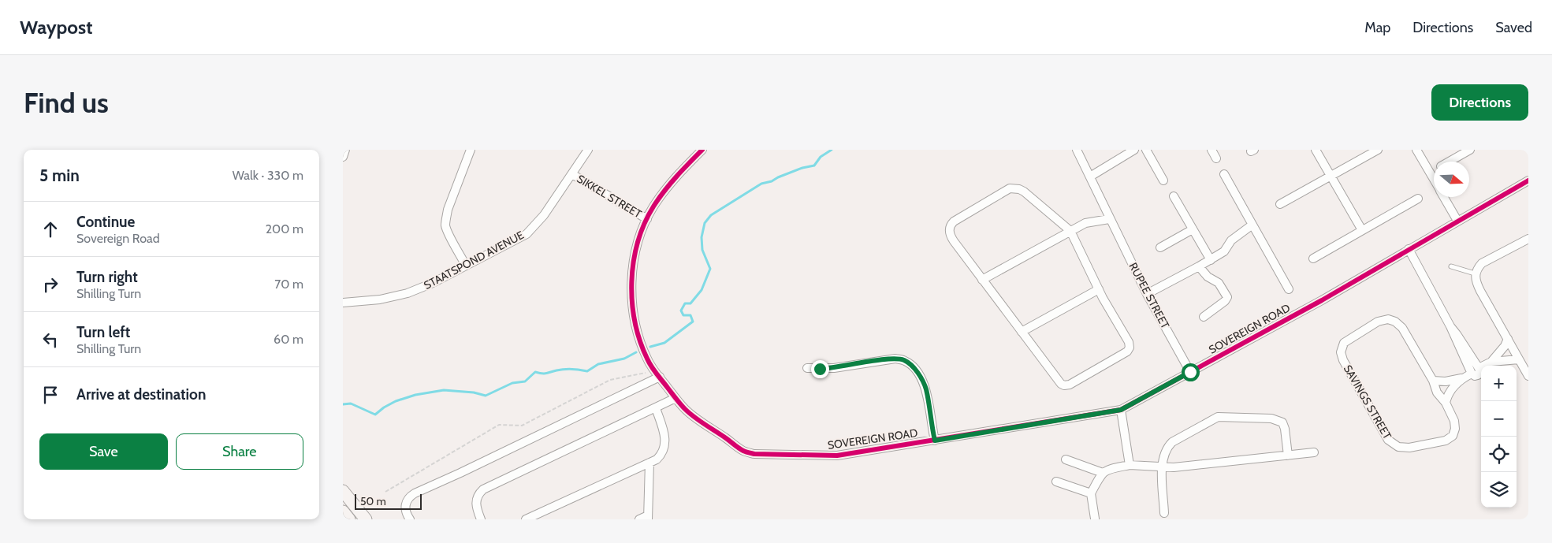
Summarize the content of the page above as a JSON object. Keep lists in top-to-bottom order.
{
  "streets": {
    "street": [
      "SIKKEL STREET",
      "STAATSPOND AVENUE",
      "RUPEE STREET",
      "SOVEREIGN ROAD",
      "SAVINGS STREET"
    ]
  },
  "crossings": [
    ["SIKKEL STREET", "STAATSPOND AVENUE"],
    ["SIKKEL STREET", "SOVEREIGN ROAD"],
    ["RUPEE STREET", "SOVEREIGN ROAD"]
  ],
  "scale_bar": "50 m",
  "north": "right",
  "page": {
    "header": "Waypost",
    "nav": ["Map", "Directions", "Saved"],
    "buttons": [
      "Directions",
      ["Save", "Share"]
    ],
    "title": "Find us",
    "heading": ["5 min", "Walk · 330 m"],
    "list": [
      ["Continue", "Sovereign Road", "200 m"],
      ["Turn right", "Shilling Turn", "70 m"],
      ["Turn left", "Shilling Turn", "60 m"],
      "Arrive at destination"
    ],
    "map_buttons": ["+", "−"],
    "scale": "50 m"
  }
}
